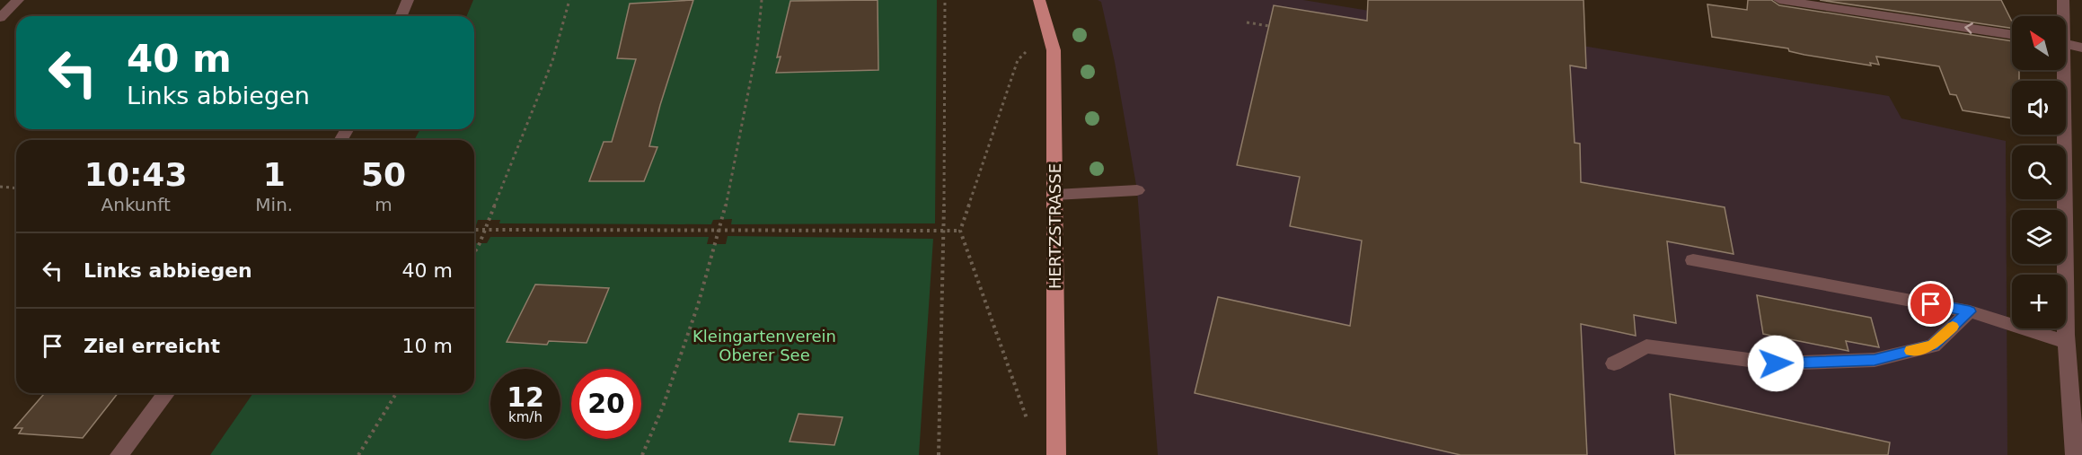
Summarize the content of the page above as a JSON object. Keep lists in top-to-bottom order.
{
  "streets": {
    "main road": ["HERTZSTRASSE"]
  },
  "parks": ["Kleingartenverein Oberer See"],
  "north": "top left",
  "page": {
    "map_buttons": "+",
    "turn": ["40 m", "Links abbiegen"],
    "eta": [
      "10:43",
      "Ankunft",
      "1",
      "Min.",
      "50",
      "m"
    ],
    "list": [
      {
        "name": "Links abbiegen",
        "value": "40 m"
      },
      {
        "name": "Ziel erreicht",
        "value": "10 m"
      }
    ],
    "speed": "12 km/h",
    "limit": "20"
  }
}
